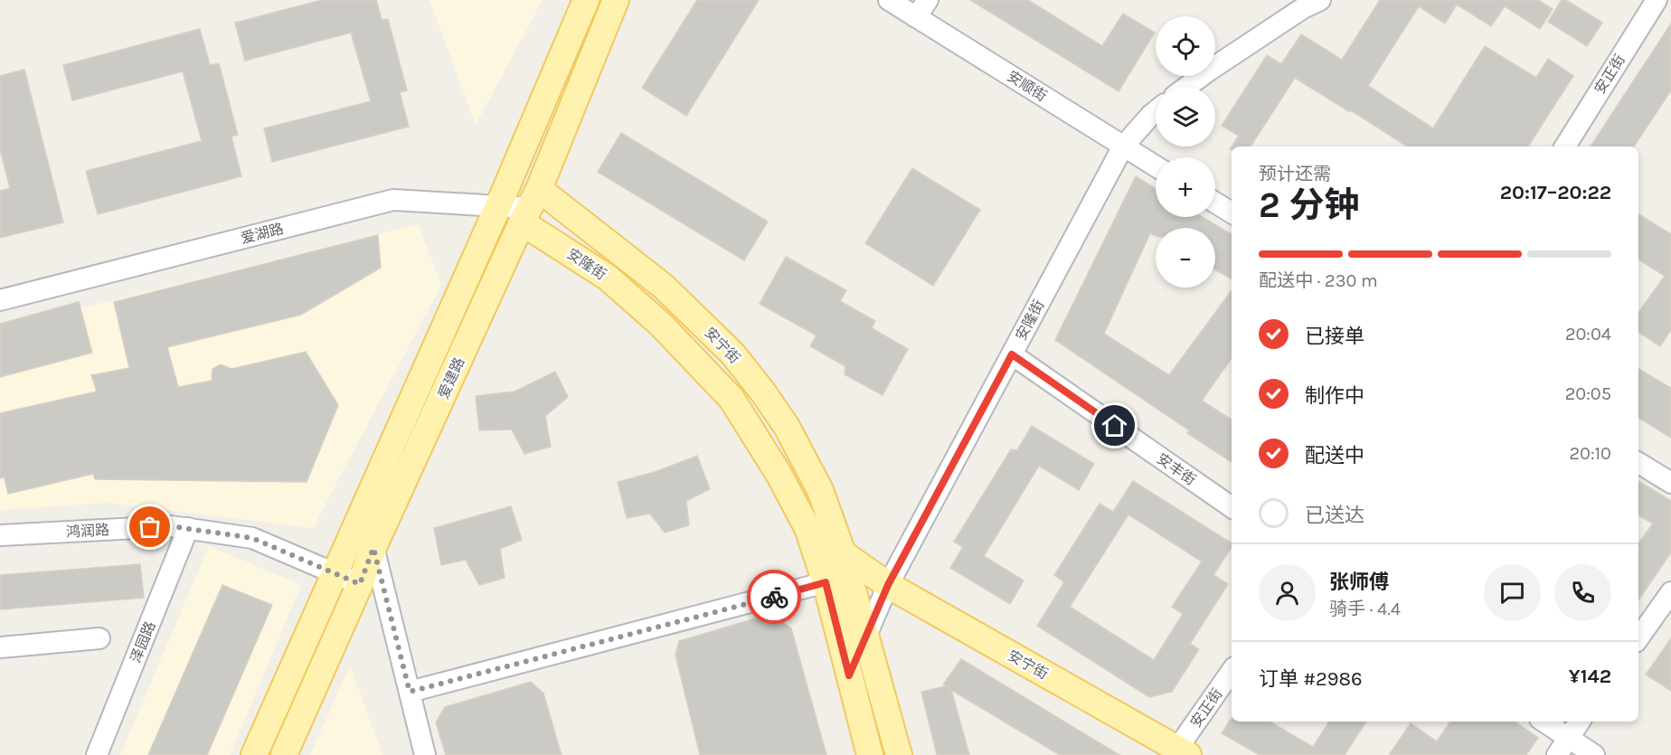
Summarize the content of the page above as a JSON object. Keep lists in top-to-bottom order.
{
  "streets": {
    "main road": ["安隆街", "安宁街", "爱建路"],
    "street": [
      "安正街",
      "安顺街",
      "爱湖路",
      "安丰街",
      "鸿润路",
      "泽园路"
    ]
  },
  "crossings": [
    ["安正街", "安宁街"],
    ["安顺街", "安隆街"],
    ["爱湖路", "安隆街"],
    ["爱湖路", "安宁街"],
    ["爱湖路", "爱建路"],
    ["安隆街", "安宁街"],
    ["安隆街", "爱建路"],
    ["安隆街", "安丰街"],
    ["安宁街", "爱建路"],
    ["爱建路", "鸿润路"],
    ["鸿润路", "泽园路"]
  ],
  "page": {
    "map_buttons": ["+", "−"],
    "heading": ["2 分钟", "预计还需", "20:17–20:22"],
    "panel": [
      "张师傅",
      "骑手 · 4.4",
      "订单 #2986",
      "¥142"
    ],
    "bar": "配送中 · 230 m",
    "list": [
      ["已接单", "20:04"],
      ["制作中", "20:05"],
      ["配送中", "20:10"],
      "已送达"
    ]
  }
}
